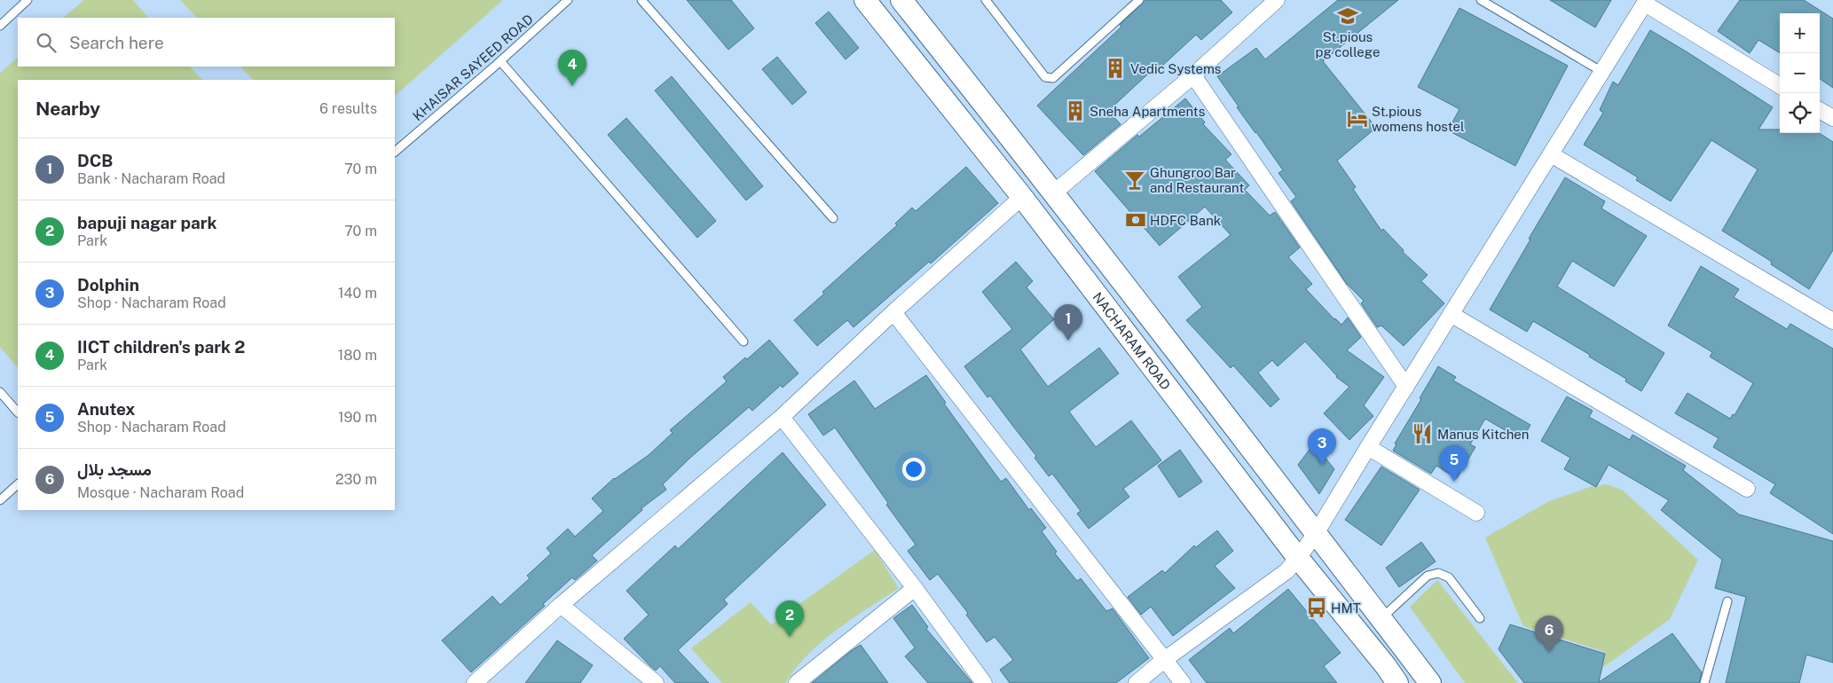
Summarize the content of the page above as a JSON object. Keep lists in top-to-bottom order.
{
  "streets": {
    "main road": ["NACHARAM ROAD"],
    "lane": ["KHAISAR SAYEED ROAD"]
  },
  "places": {
    "school or university": ["St.pious pg college"],
    "building": ["Vedic Systems", "Sneha Apartments"],
    "hotel": ["St.pious womens hostel"],
    "bar": ["Ghungroo Bar and Restaurant"],
    "bank": ["HDFC Bank"],
    "restaurant": ["Manus Kitchen"],
    "bus stop": ["HMT"]
  },
  "page": {
    "map_buttons": ["+", "−"],
    "search": "Search here",
    "pins": [
      "4",
      "1",
      "3",
      "5",
      "2",
      "6"
    ],
    "heading": ["Nearby", "6 results"],
    "list": [
      {
        "mark": "1",
        "name": "DCB",
        "note": "Bank · Nacharam Road",
        "value": "70 m"
      },
      {
        "mark": "2",
        "name": "bapuji nagar park",
        "note": "Park",
        "value": "70 m"
      },
      {
        "mark": "3",
        "name": "Dolphin",
        "note": "Shop · Nacharam Road",
        "value": "140 m"
      },
      {
        "mark": "4",
        "name": "IICT children's park 2",
        "note": "Park",
        "value": "180 m"
      },
      {
        "mark": "5",
        "name": "Anutex",
        "note": "Shop · Nacharam Road",
        "value": "190 m"
      },
      {
        "mark": "6",
        "name": "مسجد بلال",
        "note": "Mosque · Nacharam Road",
        "value": "230 m"
      }
    ]
  }
}
